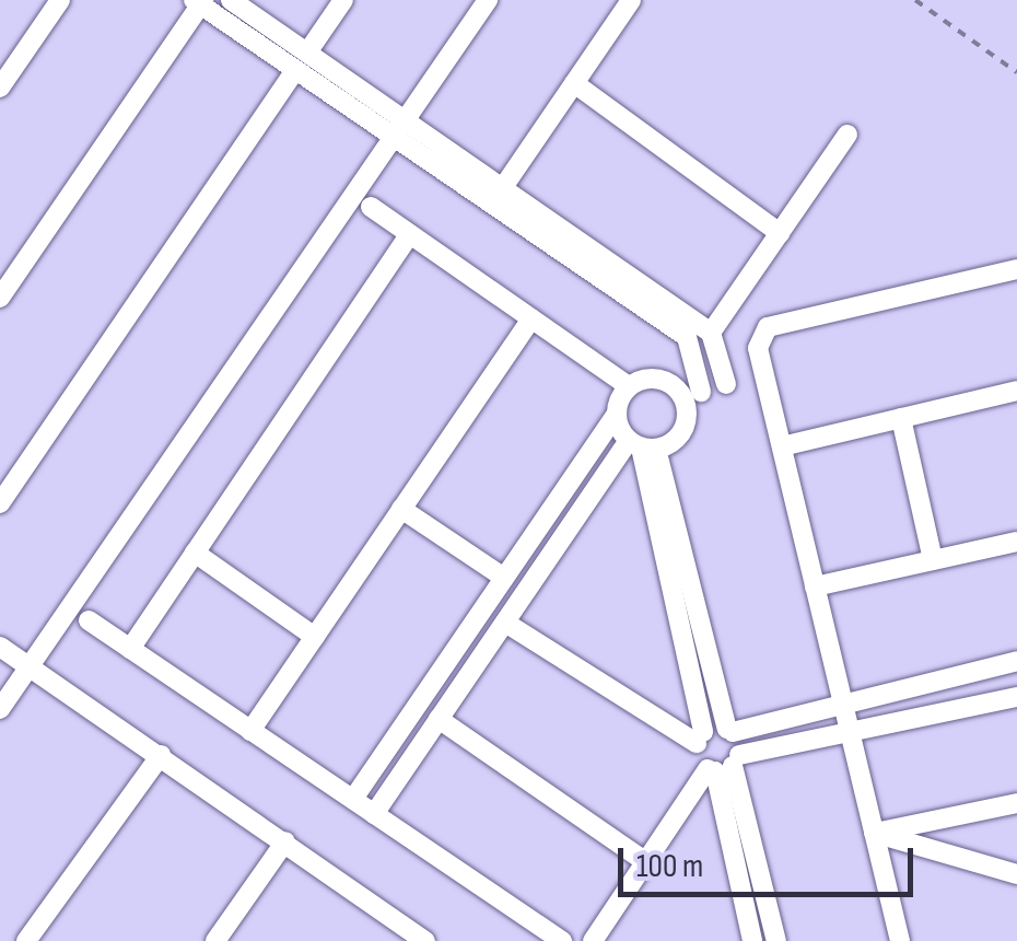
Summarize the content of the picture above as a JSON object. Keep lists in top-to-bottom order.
{
  "scale_bar": "100 m"
}
